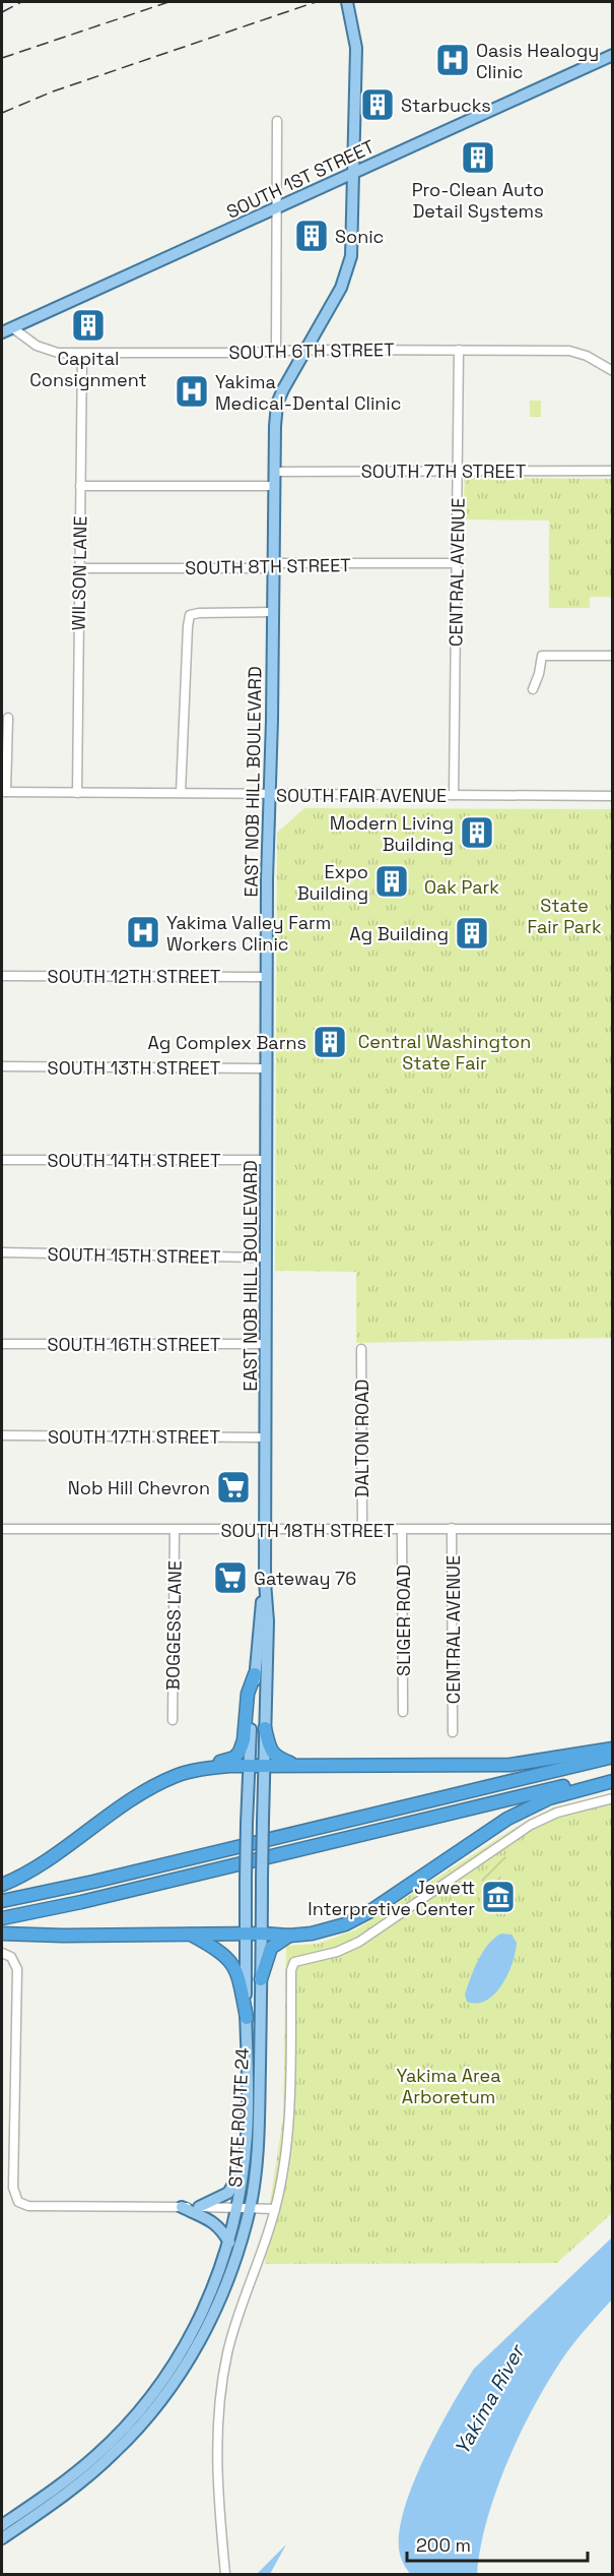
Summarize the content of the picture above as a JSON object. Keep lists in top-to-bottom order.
{
  "streets": {
    "main road": ["SOUTH 1ST STREET", "EAST NOB HILL BOULEVARD", "STATE ROUTE 24"],
    "street": [
      "SOUTH 6TH STREET",
      "SOUTH 7TH STREET",
      "SOUTH 8TH STREET",
      "CENTRAL AVENUE",
      "WILSON LANE",
      "SOUTH FAIR AVENUE",
      "SOUTH 12TH STREET",
      "SOUTH 13TH STREET",
      "SOUTH 14TH STREET",
      "SOUTH 15TH STREET",
      "SOUTH 16TH STREET",
      "SOUTH 17TH STREET",
      "DALTON ROAD",
      "SOUTH 18TH STREET",
      "SLIGER ROAD",
      "BOGGESS LANE"
    ]
  },
  "crossings": [
    ["SOUTH 1ST STREET", "SOUTH 6TH STREET"],
    ["SOUTH 1ST STREET", "EAST NOB HILL BOULEVARD"],
    ["SOUTH 6TH STREET", "CENTRAL AVENUE"],
    ["SOUTH 6TH STREET", "WILSON LANE"],
    ["SOUTH 6TH STREET", "EAST NOB HILL BOULEVARD"],
    ["SOUTH 7TH STREET", "CENTRAL AVENUE"],
    ["SOUTH 7TH STREET", "EAST NOB HILL BOULEVARD"],
    ["SOUTH 8TH STREET", "CENTRAL AVENUE"],
    ["SOUTH 8TH STREET", "WILSON LANE"],
    ["SOUTH 8TH STREET", "EAST NOB HILL BOULEVARD"],
    ["CENTRAL AVENUE", "SOUTH FAIR AVENUE"],
    ["CENTRAL AVENUE", "SOUTH 18TH STREET"],
    ["WILSON LANE", "SOUTH FAIR AVENUE"],
    ["EAST NOB HILL BOULEVARD", "SOUTH FAIR AVENUE"],
    ["EAST NOB HILL BOULEVARD", "SOUTH 12TH STREET"],
    ["EAST NOB HILL BOULEVARD", "SOUTH 13TH STREET"],
    ["EAST NOB HILL BOULEVARD", "SOUTH 14TH STREET"],
    ["EAST NOB HILL BOULEVARD", "SOUTH 15TH STREET"],
    ["EAST NOB HILL BOULEVARD", "SOUTH 16TH STREET"],
    ["EAST NOB HILL BOULEVARD", "SOUTH 17TH STREET"],
    ["EAST NOB HILL BOULEVARD", "SOUTH 18TH STREET"],
    ["EAST NOB HILL BOULEVARD", "STATE ROUTE 24"],
    ["DALTON ROAD", "SOUTH 18TH STREET"],
    ["SOUTH 18TH STREET", "SLIGER ROAD"],
    ["SOUTH 18TH STREET", "BOGGESS LANE"]
  ],
  "water": ["Yakima River"],
  "parks": [
    "Oak Park",
    "State Fair Park",
    "Central Washington State Fair",
    "Yakima Area Arboretum"
  ],
  "places": {
    "hospital": ["Oasis Healogy Clinic", "Yakima Medical-Dental Clinic", "Yakima Valley Farm Workers Clinic"],
    "building": [
      "Starbucks",
      "Pro-Clean Auto Detail Systems",
      "Sonic",
      "Capital Consignment",
      "Modern Living Building",
      "Expo Building",
      "Ag Building",
      "Ag Complex Barns"
    ],
    "supermarket": ["Nob Hill Chevron", "Gateway 76"],
    "museum": ["Jewett Interpretive Center"]
  },
  "scale_bar": "200 m"
}
